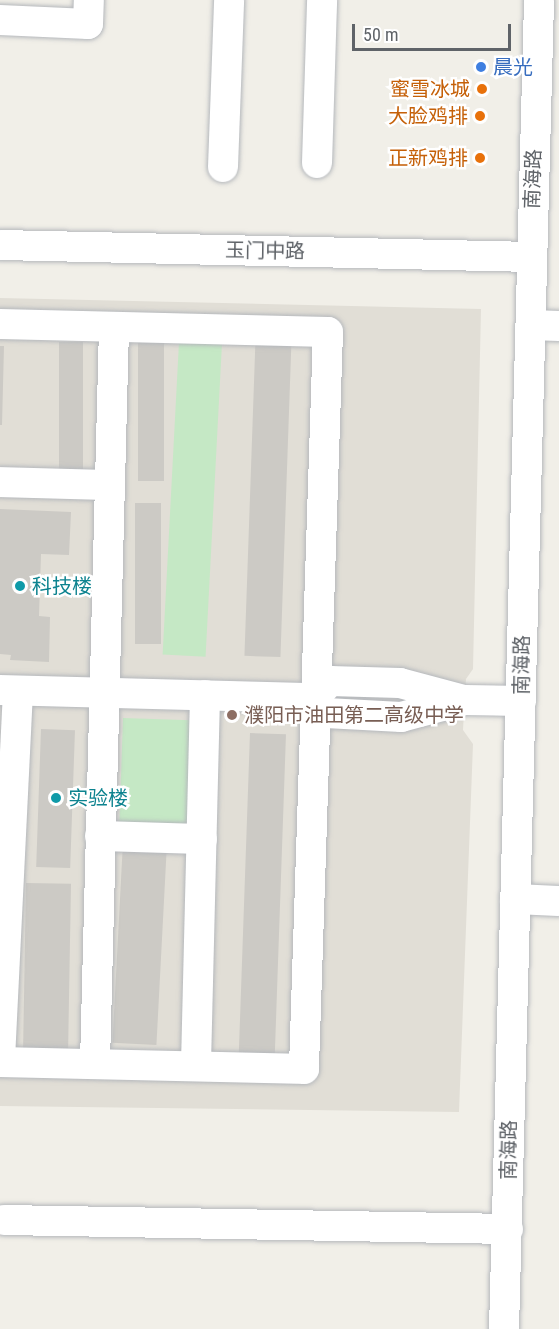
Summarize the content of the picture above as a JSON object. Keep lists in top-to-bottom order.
{
  "streets": {
    "street": ["南海路", "玉门中路"]
  },
  "crossings": [
    ["南海路", "玉门中路"]
  ],
  "places": [
    "晨光",
    "蜜雪冰城",
    "大脸鸡排",
    "正新鸡排",
    "科技楼",
    "濮阳市油田第二高级中学",
    "实验楼"
  ],
  "scale_bar": "50 m"
}
